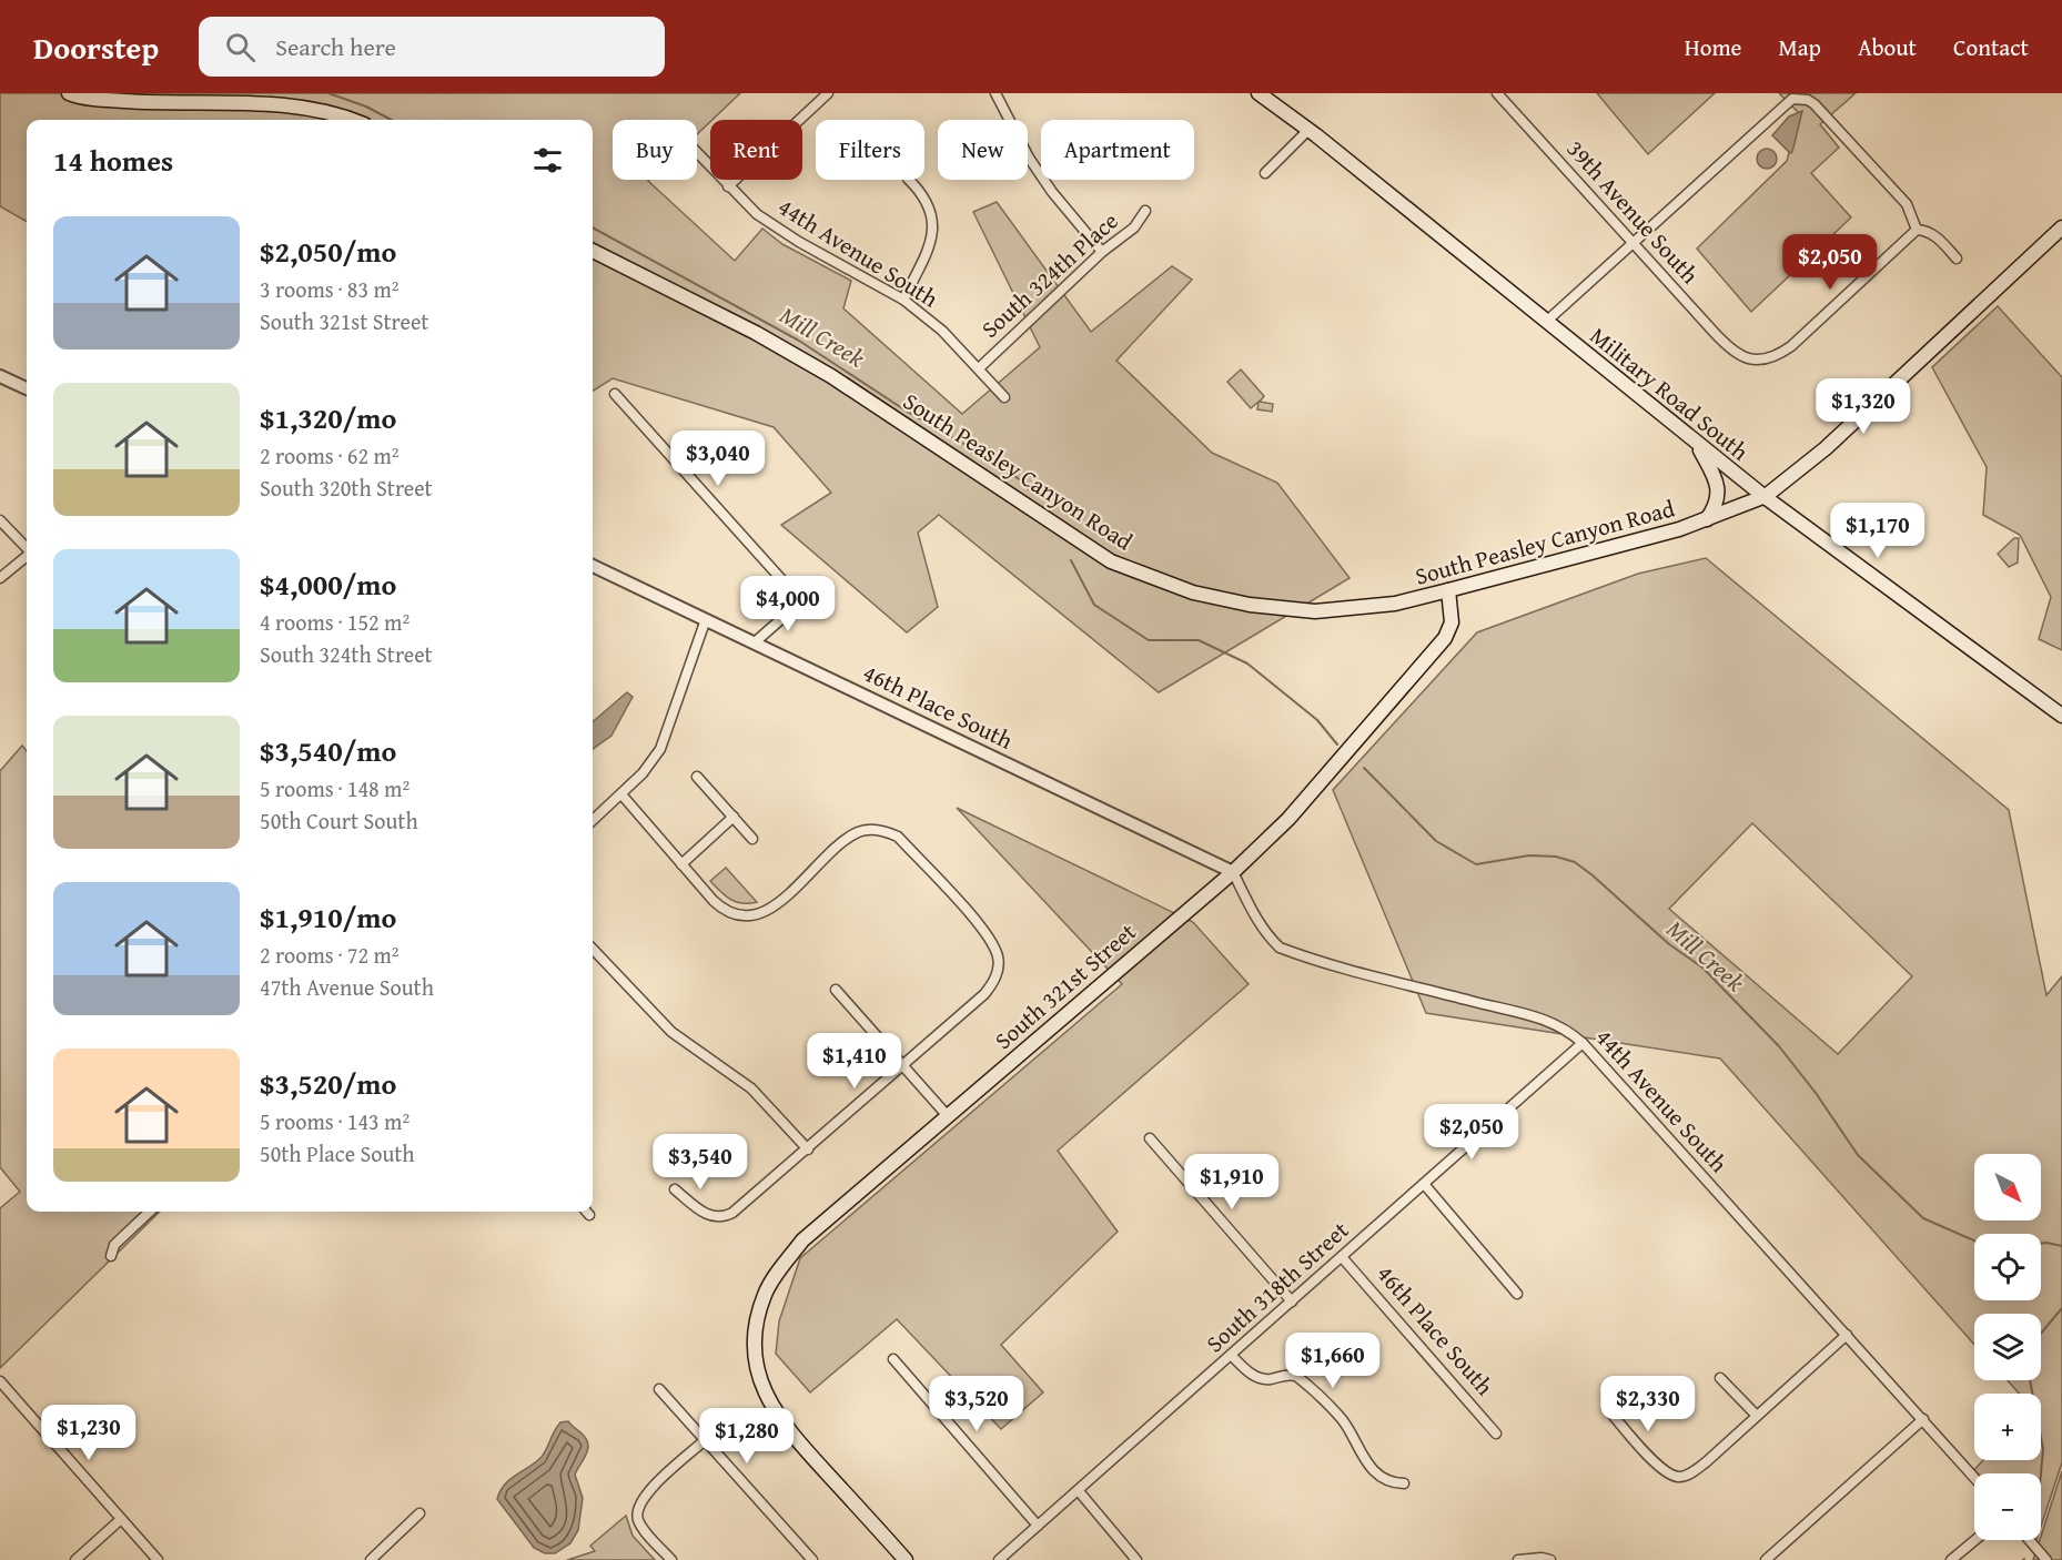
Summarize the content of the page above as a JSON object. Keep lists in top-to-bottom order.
{
  "streets": {
    "main road": ["Military Road South", "South Peasley Canyon Road", "South 321st Street"],
    "street": [
      "39th Avenue South",
      "44th Avenue South",
      "South 324th Place",
      "46th Place South",
      "South 318th Street"
    ]
  },
  "crossings": [
    ["44th Avenue South", "South 324th Place"],
    ["44th Avenue South", "46th Place South"],
    ["44th Avenue South", "South 321st Street"],
    ["44th Avenue South", "South 318th Street"],
    ["Military Road South", "South Peasley Canyon Road"],
    ["South Peasley Canyon Road", "South 321st Street"],
    ["46th Place South", "South 321st Street"],
    ["46th Place South", "South 318th Street"]
  ],
  "water": ["Mill Creek"],
  "north": "bottom right",
  "page": {
    "header": "Doorstep",
    "search": "Search here",
    "nav": [
      "Home",
      "Map",
      "About",
      "Contact"
    ],
    "chip": [
      "Buy",
      "Rent",
      "Filters",
      "New",
      "Apartment"
    ],
    "heading": "14 homes",
    "list": [
      {
        "name": "$2,050/mo",
        "note": "3 rooms · 83 m² · South 321st Street"
      },
      {
        "name": "$1,320/mo",
        "note": "2 rooms · 62 m² · South 320th Street"
      },
      {
        "name": "$4,000/mo",
        "note": "4 rooms · 152 m² · South 324th Street"
      },
      {
        "name": "$3,540/mo",
        "note": "5 rooms · 148 m² · 50th Court South"
      },
      {
        "name": "$1,910/mo",
        "note": "2 rooms · 72 m² · 47th Avenue South"
      },
      {
        "name": "$3,520/mo",
        "note": "5 rooms · 143 m² · 50th Place South"
      }
    ],
    "price": [
      "$2,050",
      "$1,320",
      "$3,040",
      "$1,170",
      "$4,000",
      "$1,410",
      "$2,050",
      "$3,540",
      "$1,910",
      "$1,660",
      "$3,520",
      "$2,330",
      "$1,230",
      "$1,280"
    ],
    "map_buttons": ["+", "−"]
  }
}
